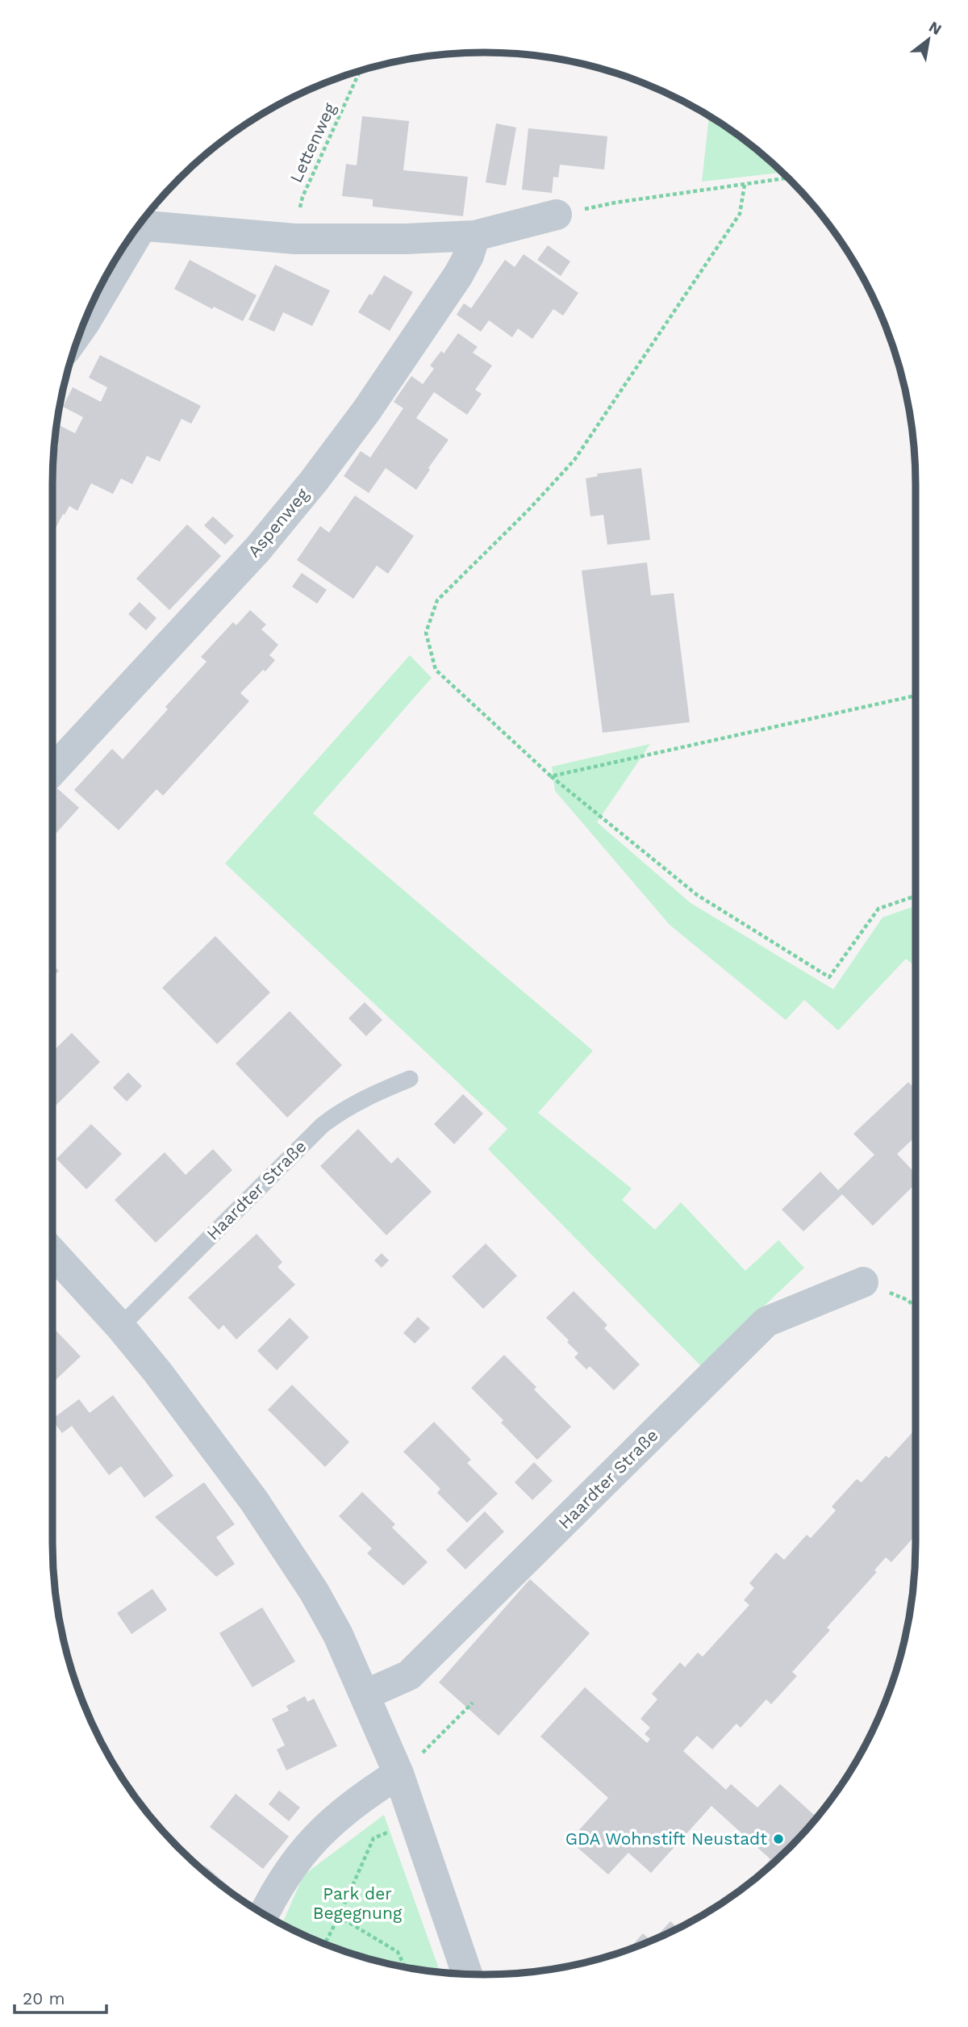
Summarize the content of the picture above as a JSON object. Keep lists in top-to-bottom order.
{
  "streets": {
    "street": ["Aspenweg", "Haardter Straße"],
    "path": ["Lettenweg"]
  },
  "parks": ["Park der Begegnung"],
  "places": ["GDA Wohnstift Neustadt"],
  "scale_bar": "20 m",
  "north": "top right"
}
